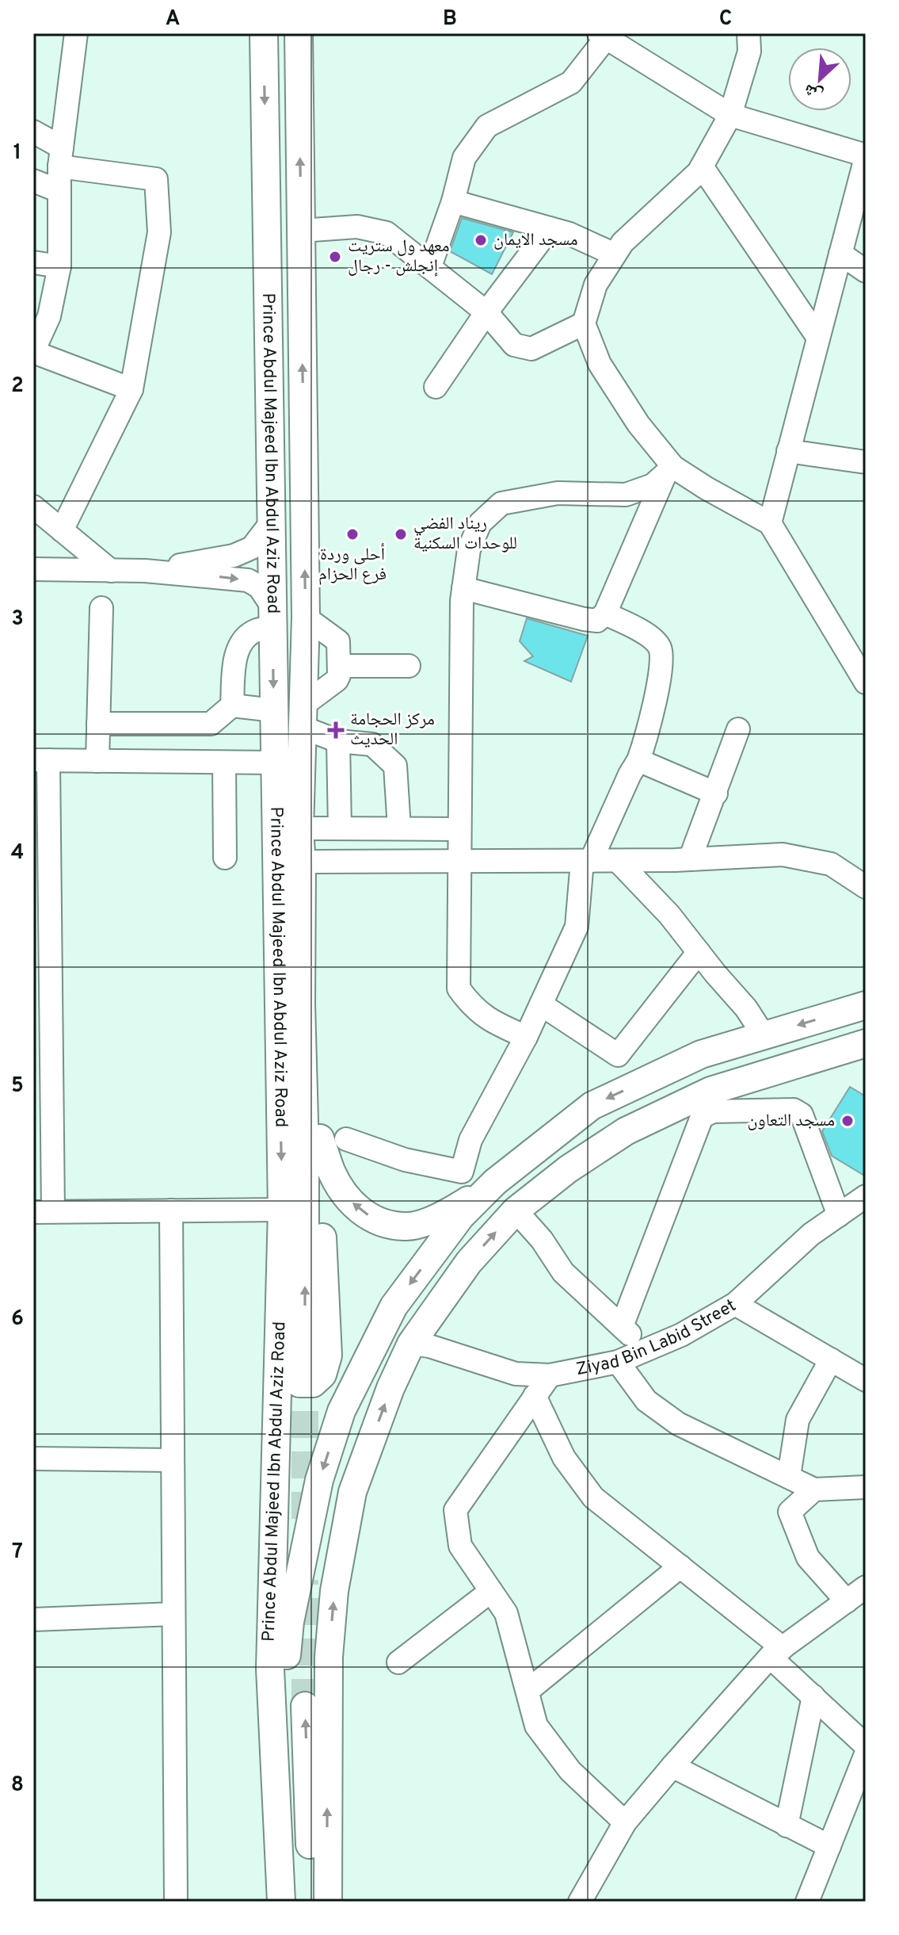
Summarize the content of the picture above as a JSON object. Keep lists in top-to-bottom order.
{
  "streets": {
    "main road": ["Prince Abdul Majeed Ibn Abdul Aziz Road"],
    "street": ["Ziyad Bin Labid Street"]
  },
  "places": {
    "other": [
      "مسجد الايمان",
      "معهد ول ستريت إنجلش - رجال",
      "أحلى وردة فرع الحزام",
      "ريناد الفضي للوحدات السكنية",
      "مسجد التعاون"
    ],
    "health": ["مركز الحجامة الحديث"]
  },
  "north": "bottom left",
  "grid": {
    "columns": ["A", "B", "C"],
    "rows": [
      "1",
      "2",
      "3",
      "4",
      "5",
      "6",
      "7",
      "8"
    ]
  }
}
